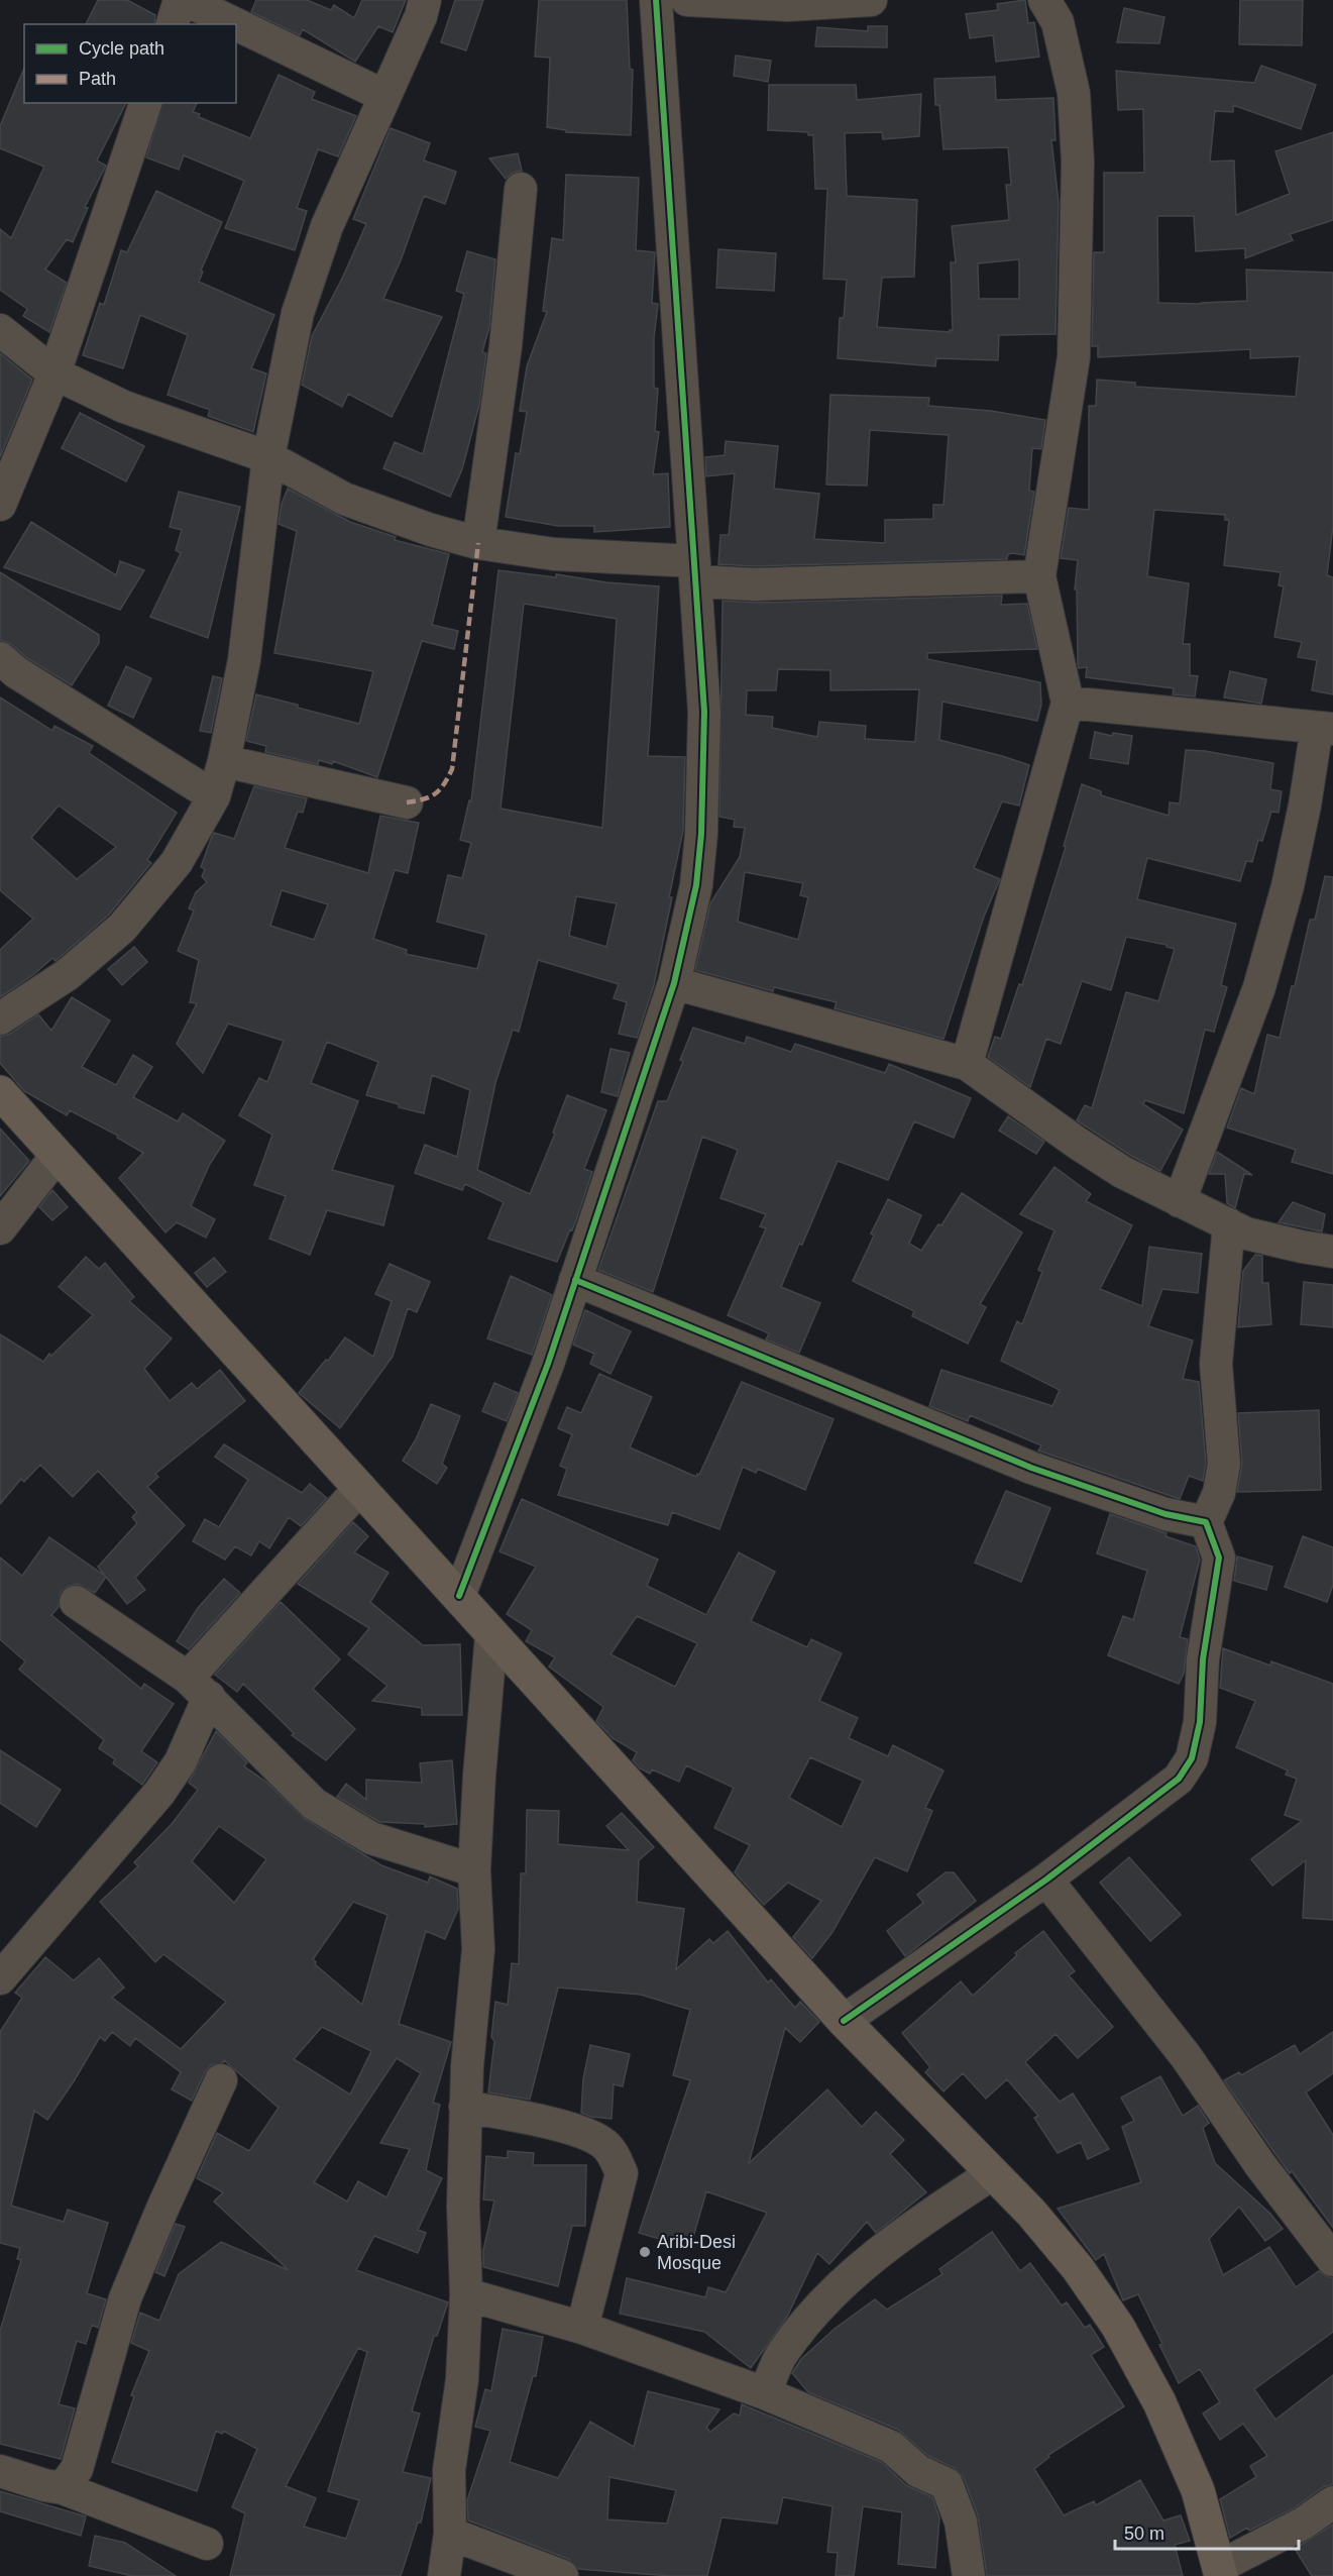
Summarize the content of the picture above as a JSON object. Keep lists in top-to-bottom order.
{
  "places": ["Aribi-Desi Mosque"],
  "legend": ["Cycle path", "Path"],
  "scale_bar": "50 m"
}
